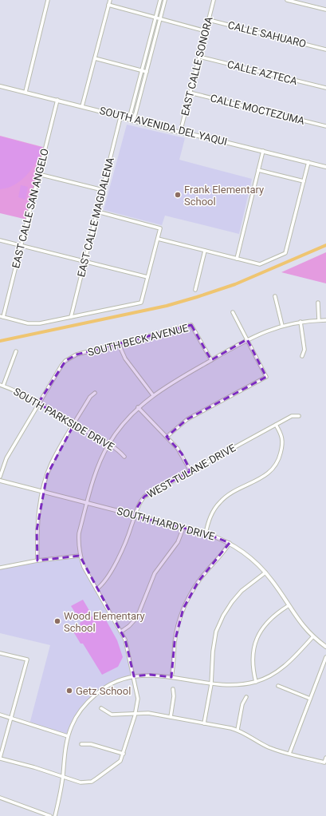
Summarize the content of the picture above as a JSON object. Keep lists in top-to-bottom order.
{
  "streets": {
    "street": [
      "CALLE SAHUARO",
      "EAST CALLE SONORA",
      "CALLE AZTECA",
      "CALLE MOCTEZUMA",
      "SOUTH AVENIDA DEL YAQUI",
      "EAST CALLE SAN ANGELO",
      "EAST CALLE MAGDALENA",
      "SOUTH BECK AVENUE",
      "SOUTH PARKSIDE DRIVE",
      "WEST TULANE DRIVE",
      "SOUTH HARDY DRIVE"
    ]
  },
  "crossings": [
    ["CALLE SAHUARO", "EAST CALLE SONORA"],
    ["EAST CALLE SONORA", "CALLE AZTECA"],
    ["EAST CALLE SONORA", "CALLE MOCTEZUMA"],
    ["EAST CALLE SONORA", "SOUTH AVENIDA DEL YAQUI"],
    ["SOUTH AVENIDA DEL YAQUI", "EAST CALLE SAN ANGELO"],
    ["SOUTH AVENIDA DEL YAQUI", "EAST CALLE MAGDALENA"],
    ["SOUTH BECK AVENUE", "SOUTH PARKSIDE DRIVE"],
    ["WEST TULANE DRIVE", "SOUTH HARDY DRIVE"]
  ],
  "places": ["Frank Elementary School", "Wood Elementary School", "Getz School"]
}
